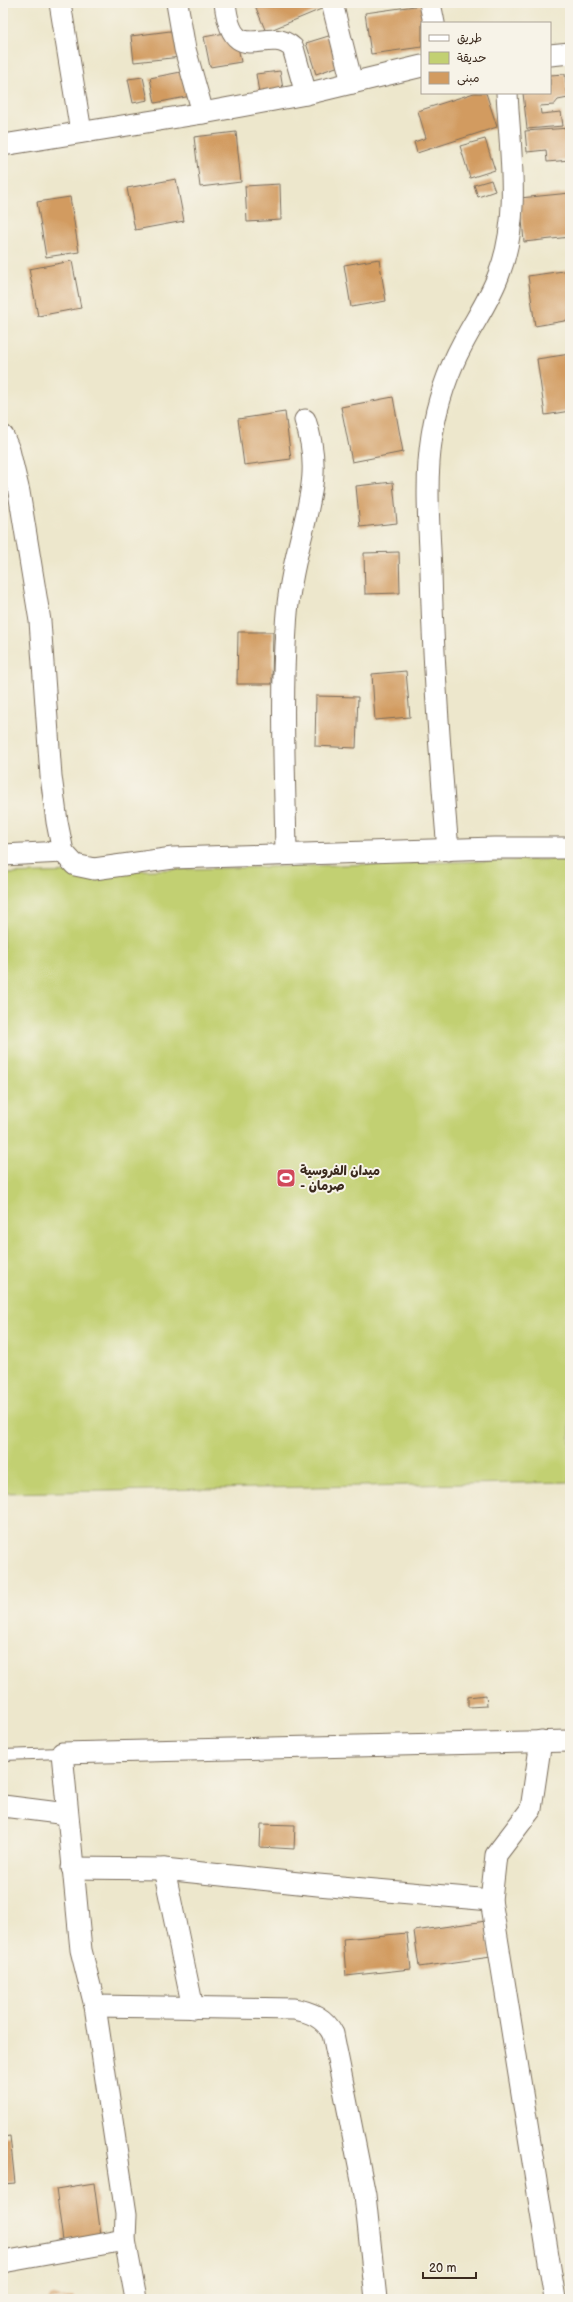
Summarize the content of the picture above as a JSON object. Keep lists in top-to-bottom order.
{
  "places": {
    "sports": ["ميدان الفروسية - صرمان"]
  },
  "legend": ["طريق", "حديقة", "مبنى"],
  "scale_bar": "20 m"
}
